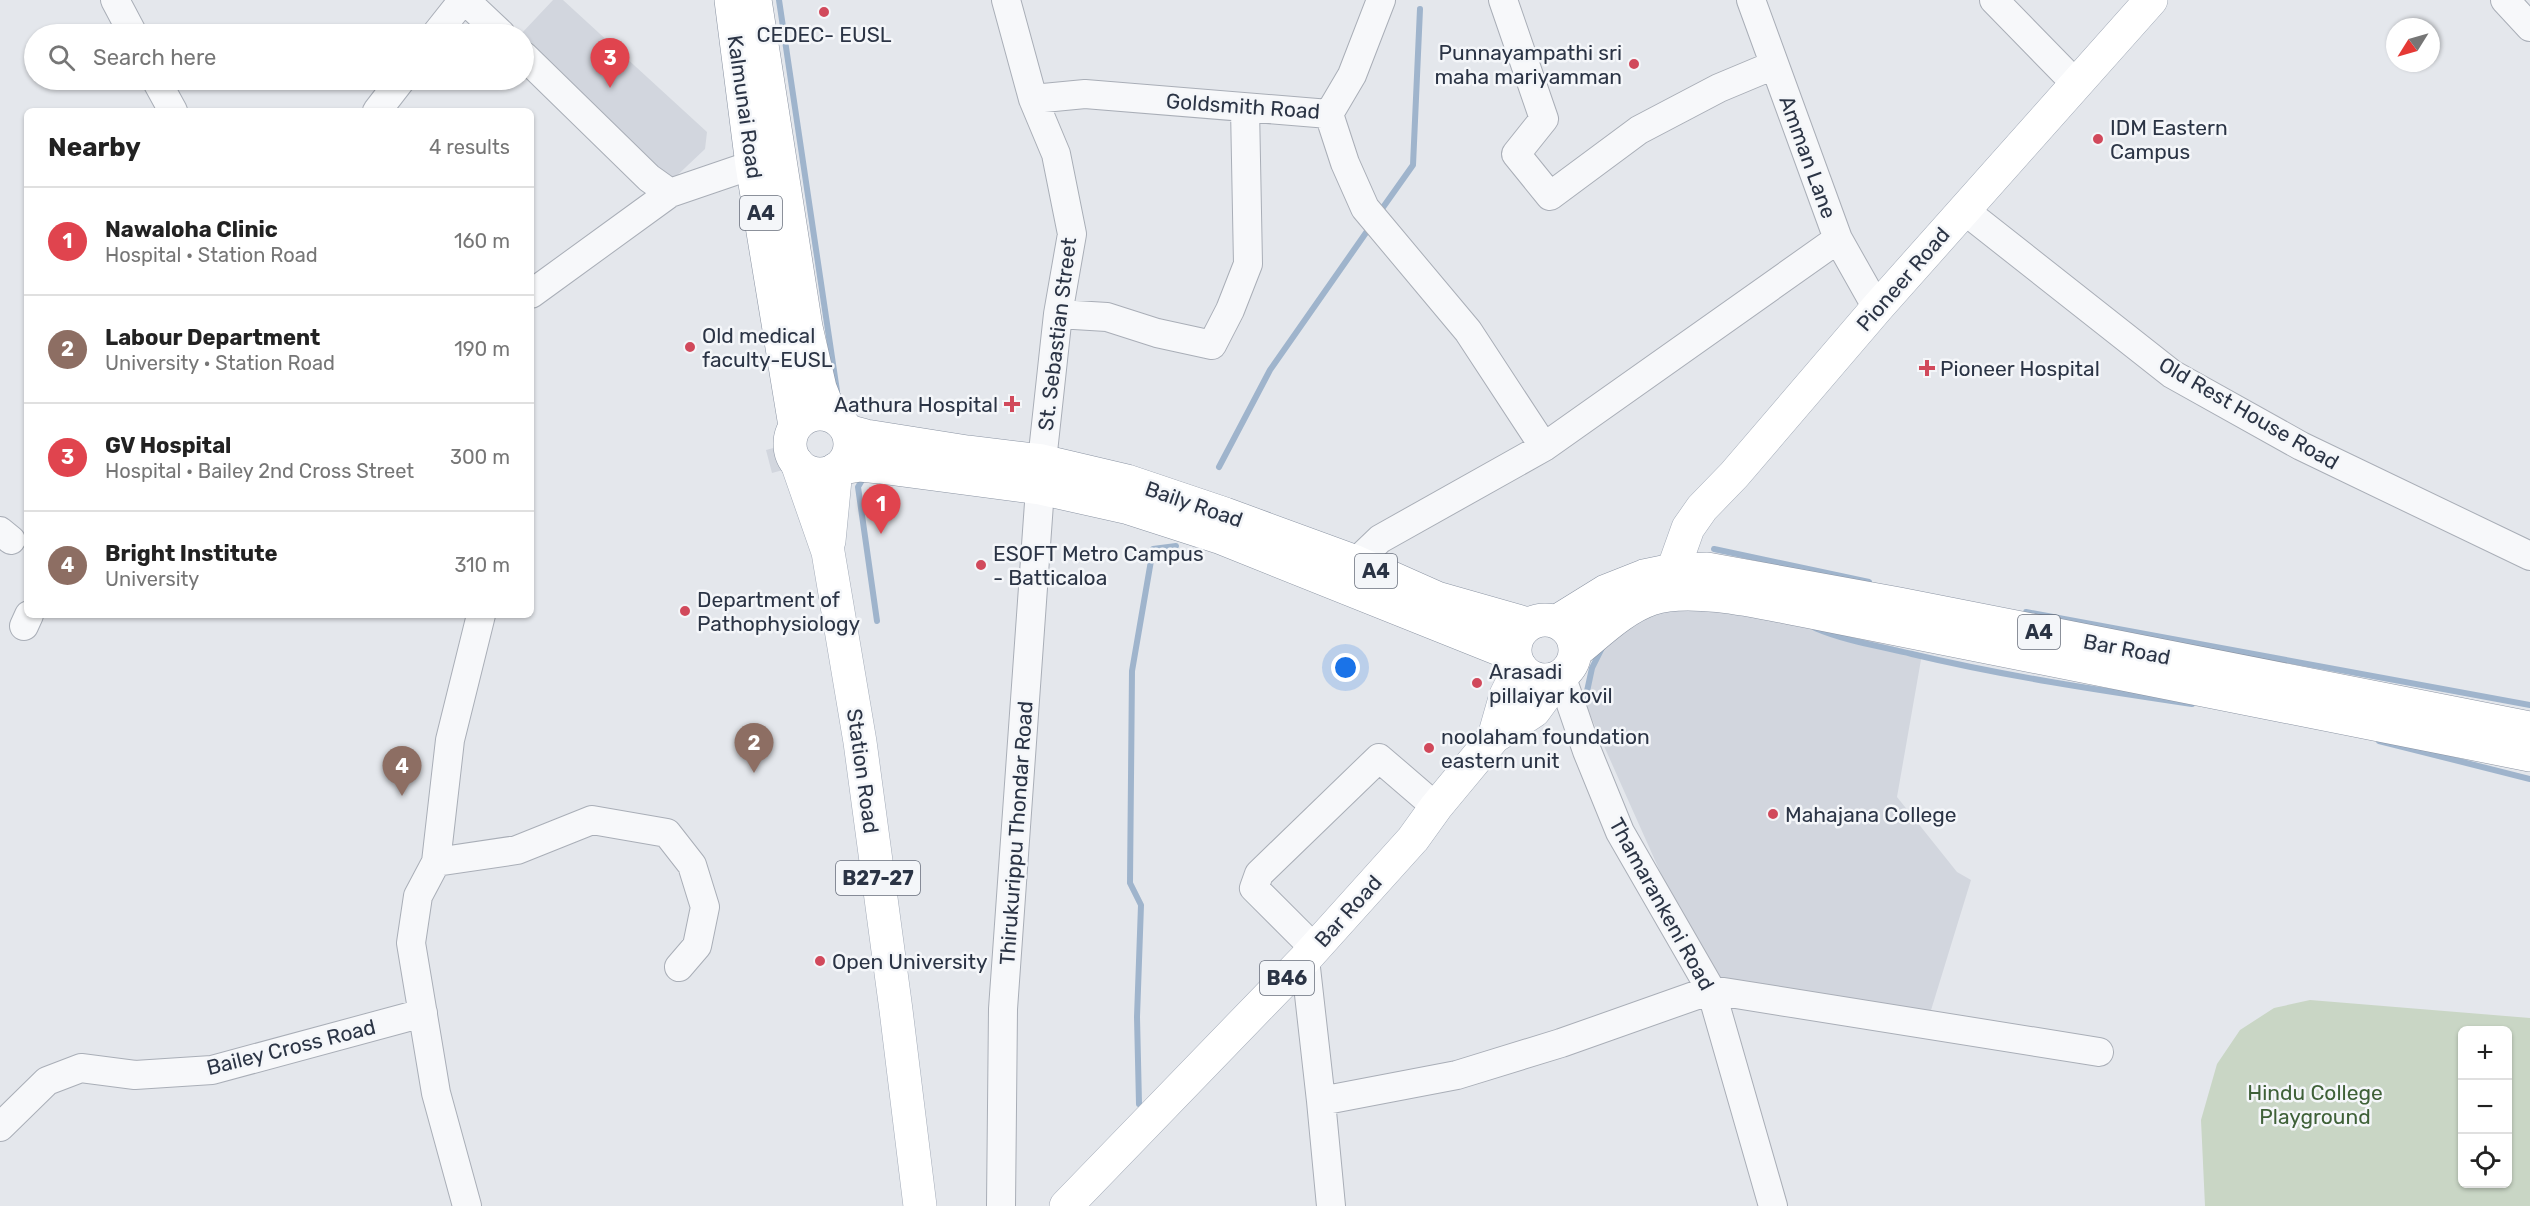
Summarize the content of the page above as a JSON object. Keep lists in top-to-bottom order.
{
  "streets": {
    "main road": [
      "Kalmunai Road",
      "A4",
      "Pioneer Road",
      "Baily Road",
      "Bar Road",
      "Station Road",
      "B27-27",
      "B46"
    ],
    "street": [
      "Goldsmith Road",
      "Amman Lane",
      "St. Sebastian Street",
      "Old Rest House Road",
      "Thirukurippu Thondar Road",
      "Thamarankeni Road",
      "Bailey Cross Road"
    ]
  },
  "crossings": [
    ["Goldsmith Road", "St. Sebastian Street"],
    ["Kalmunai Road", "Baily Road"],
    ["Kalmunai Road", "Station Road"],
    ["Amman Lane", "Pioneer Road"],
    ["Pioneer Road", "Old Rest House Road"],
    ["Pioneer Road", "Bar Road"],
    ["St. Sebastian Street", "Baily Road"],
    ["St. Sebastian Street", "Thirukurippu Thondar Road"],
    ["Baily Road", "Bar Road"],
    ["Baily Road", "Station Road"],
    ["Baily Road", "Thirukurippu Thondar Road"],
    ["Baily Road", "Thamarankeni Road"],
    ["Bar Road", "Thamarankeni Road"]
  ],
  "parks": ["Hindu College Playground"],
  "places": {
    "other": [
      "CEDEC- EUSL",
      "Punnayampathi sri maha mariyamman",
      "IDM Eastern Campus",
      "Old medical faculty-EUSL",
      "ESOFT Metro Campus - Batticaloa",
      "Department of Pathophysiology",
      "Arasadi pillaiyar kovil",
      "noolaham foundation eastern unit",
      "Mahajana College",
      "Open University"
    ],
    "health": ["Pioneer Hospital", "Aathura Hospital"]
  },
  "north": "bottom left",
  "page": {
    "search": "Search here",
    "pins": [
      "3",
      "1",
      "2",
      "4"
    ],
    "heading": ["Nearby", "4 results"],
    "list": [
      {
        "mark": "1",
        "name": "Nawaloha Clinic",
        "note": "Hospital · Station Road",
        "value": "160 m"
      },
      {
        "mark": "2",
        "name": "Labour Department",
        "note": "University · Station Road",
        "value": "190 m"
      },
      {
        "mark": "3",
        "name": "GV Hospital",
        "note": "Hospital · Bailey 2nd Cross Street",
        "value": "300 m"
      },
      {
        "mark": "4",
        "name": "Bright Institute",
        "note": "University",
        "value": "310 m"
      }
    ],
    "map_buttons": ["+", "−"]
  }
}
